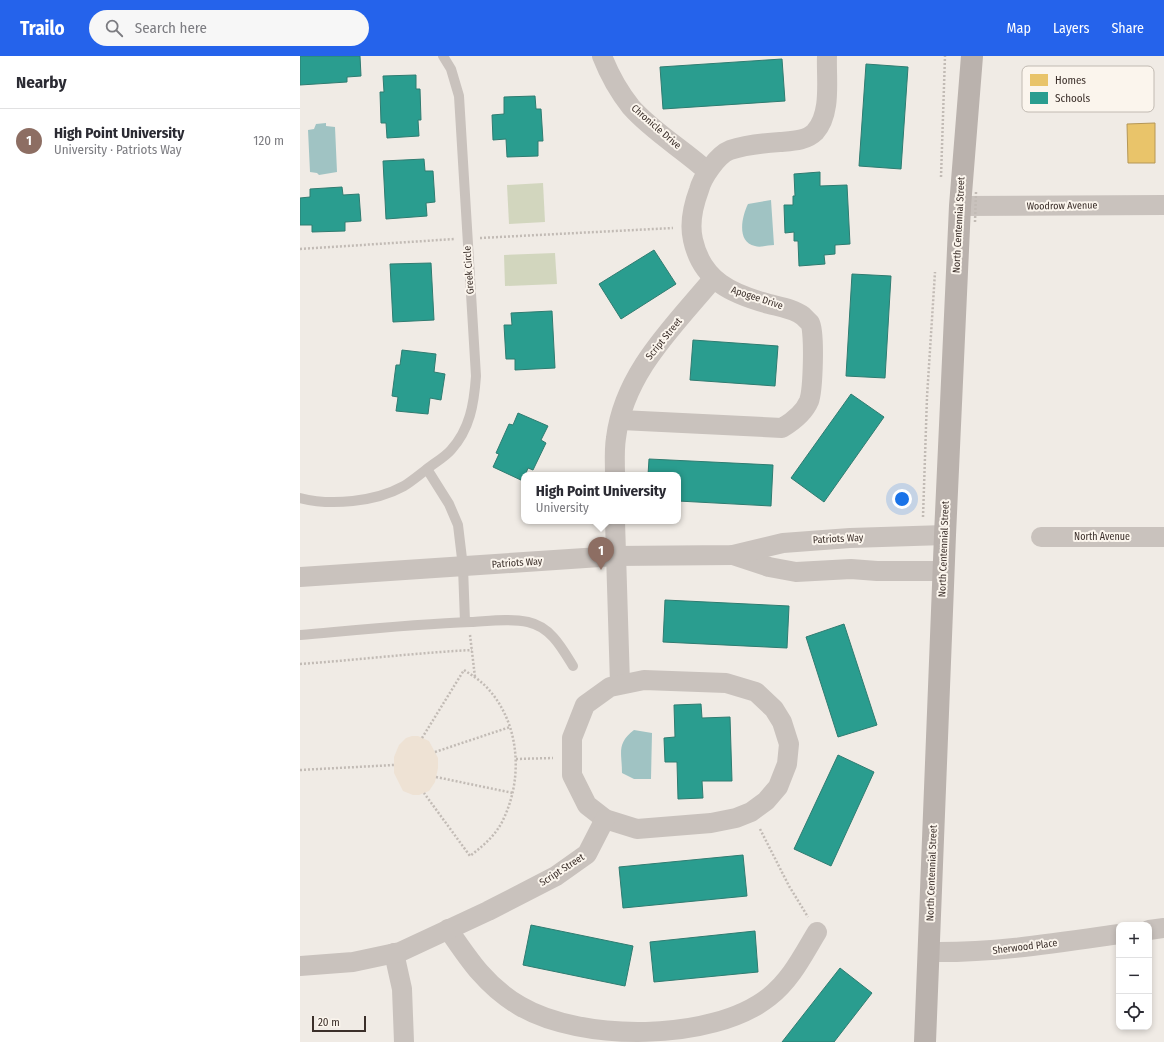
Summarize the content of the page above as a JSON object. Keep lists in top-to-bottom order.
{
  "streets": {
    "main road": ["North Centennial Street"],
    "street": [
      "Chronicle Drive",
      "Woodrow Avenue",
      "Apogee Drive",
      "Script Street",
      "North Avenue",
      "Patriots Way",
      "Sherwood Place"
    ],
    "lane": ["Greek Circle"]
  },
  "crossings": [
    ["Chronicle Drive", "Apogee Drive"],
    ["Woodrow Avenue", "North Centennial Street"],
    ["North Centennial Street", "Patriots Way"],
    ["North Centennial Street", "Sherwood Place"],
    ["Apogee Drive", "Script Street"]
  ],
  "legend": ["Homes", "Schools"],
  "scale_bar": "20 m",
  "page": {
    "header": "Trailo",
    "search": "Search here",
    "nav": ["Map", "Layers", "Share"],
    "heading": "Nearby",
    "list": [
      {
        "mark": "1",
        "name": "High Point University",
        "note": "University · Patriots Way",
        "value": "120 m"
      }
    ],
    "popup": ["High Point University", "University"],
    "pins": "1",
    "map_buttons": ["+", "−"],
    "scale": "20 m"
  }
}
